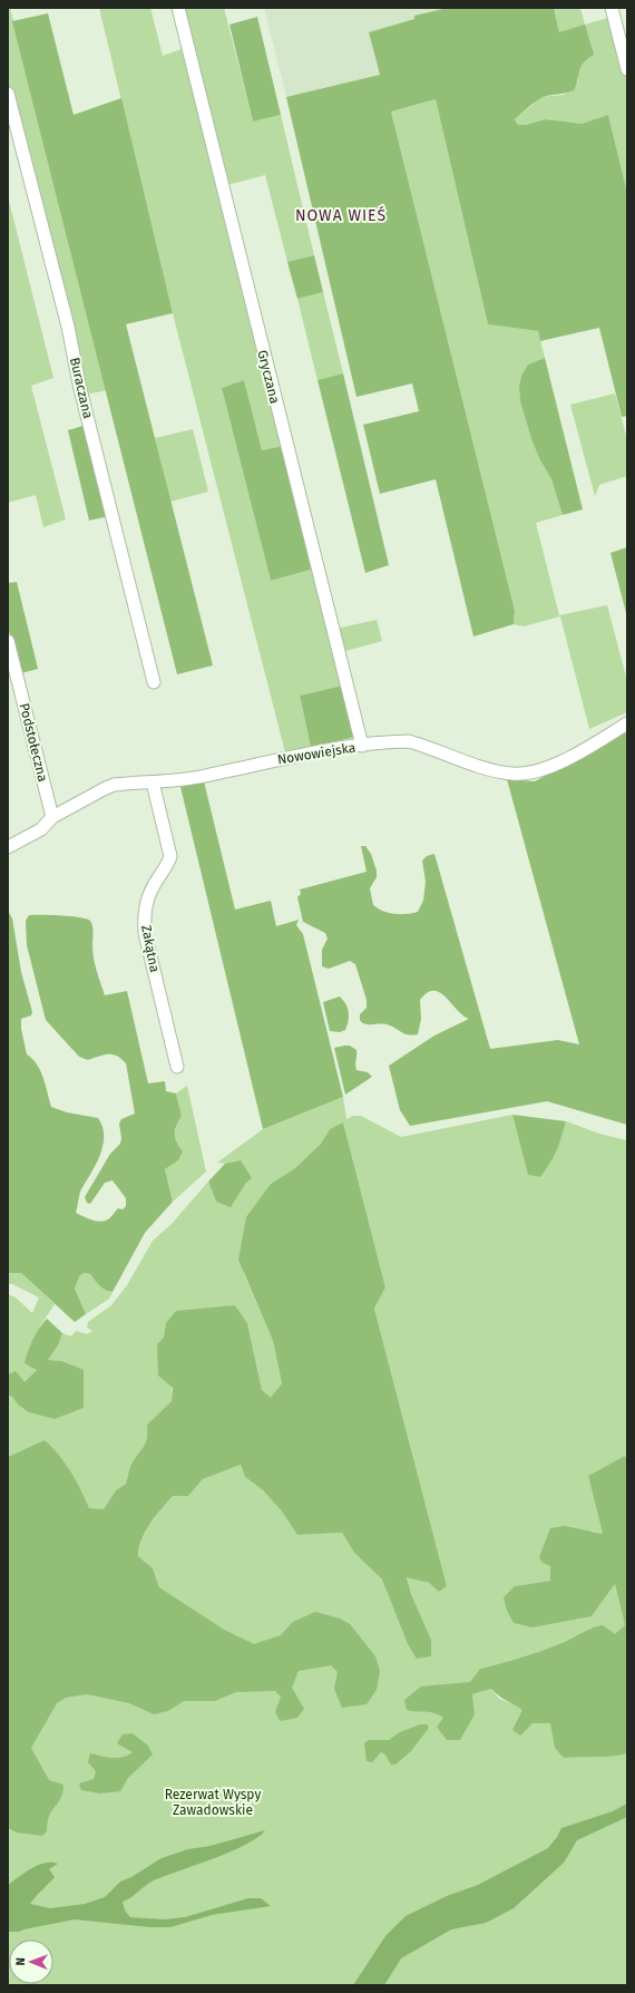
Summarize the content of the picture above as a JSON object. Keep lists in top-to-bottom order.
{
  "streets": {
    "street": [
      "Gryczana",
      "Buraczana",
      "Podstołeczna",
      "Nowowiejska",
      "Zakątna"
    ]
  },
  "crossings": [
    ["Gryczana", "Nowowiejska"],
    ["Podstołeczna", "Nowowiejska"],
    ["Nowowiejska", "Zakątna"]
  ],
  "districts": ["NOWA WIEŚ"],
  "parks": ["Rezerwat Wyspy Zawadowskie"],
  "north": "left"
}
